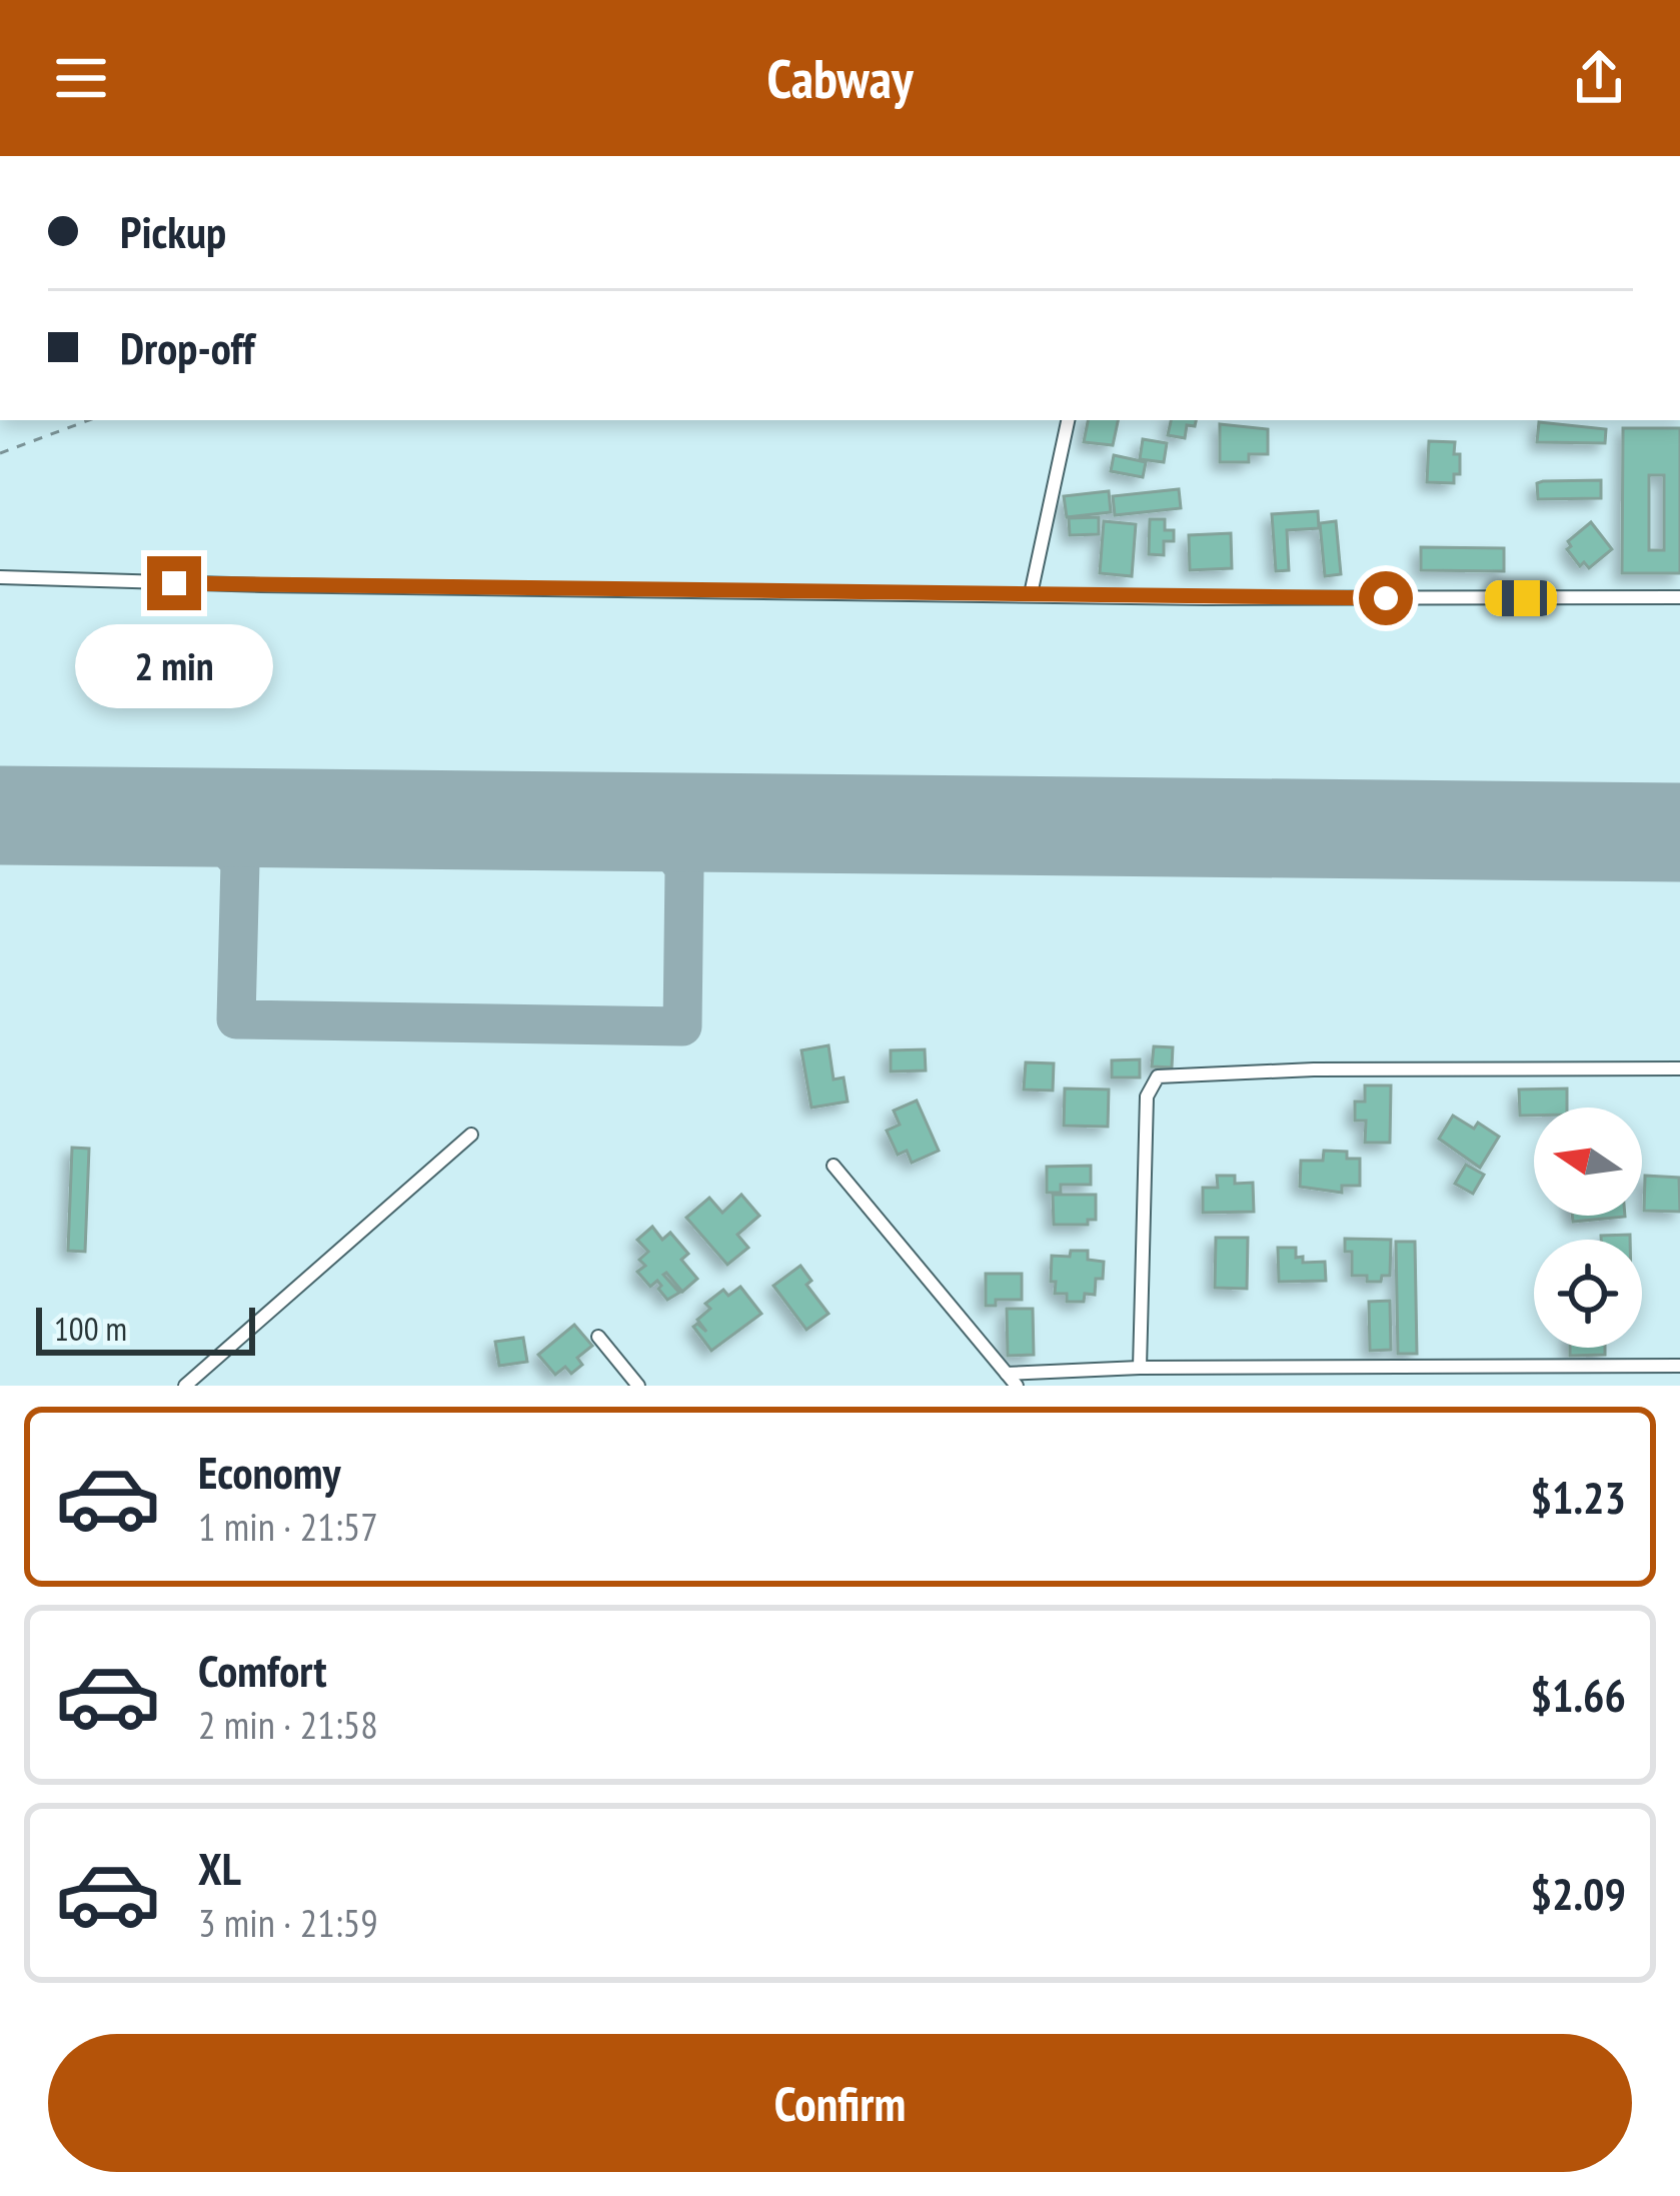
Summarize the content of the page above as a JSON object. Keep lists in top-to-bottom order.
{
  "scale_bar": "100 m",
  "north": "left",
  "page": {
    "header": "Cabway",
    "banner": ["Pickup", "Drop-off"],
    "bubble": "2 min",
    "scale": "100 m",
    "list": [
      {
        "name": "Economy",
        "note": "1 min · 21:57",
        "value": "$1.23"
      },
      {
        "name": "Comfort",
        "note": "2 min · 21:58",
        "value": "$1.66"
      },
      {
        "name": "XL",
        "note": "3 min · 21:59",
        "value": "$2.09"
      }
    ],
    "buttons": "Confirm"
  }
}
